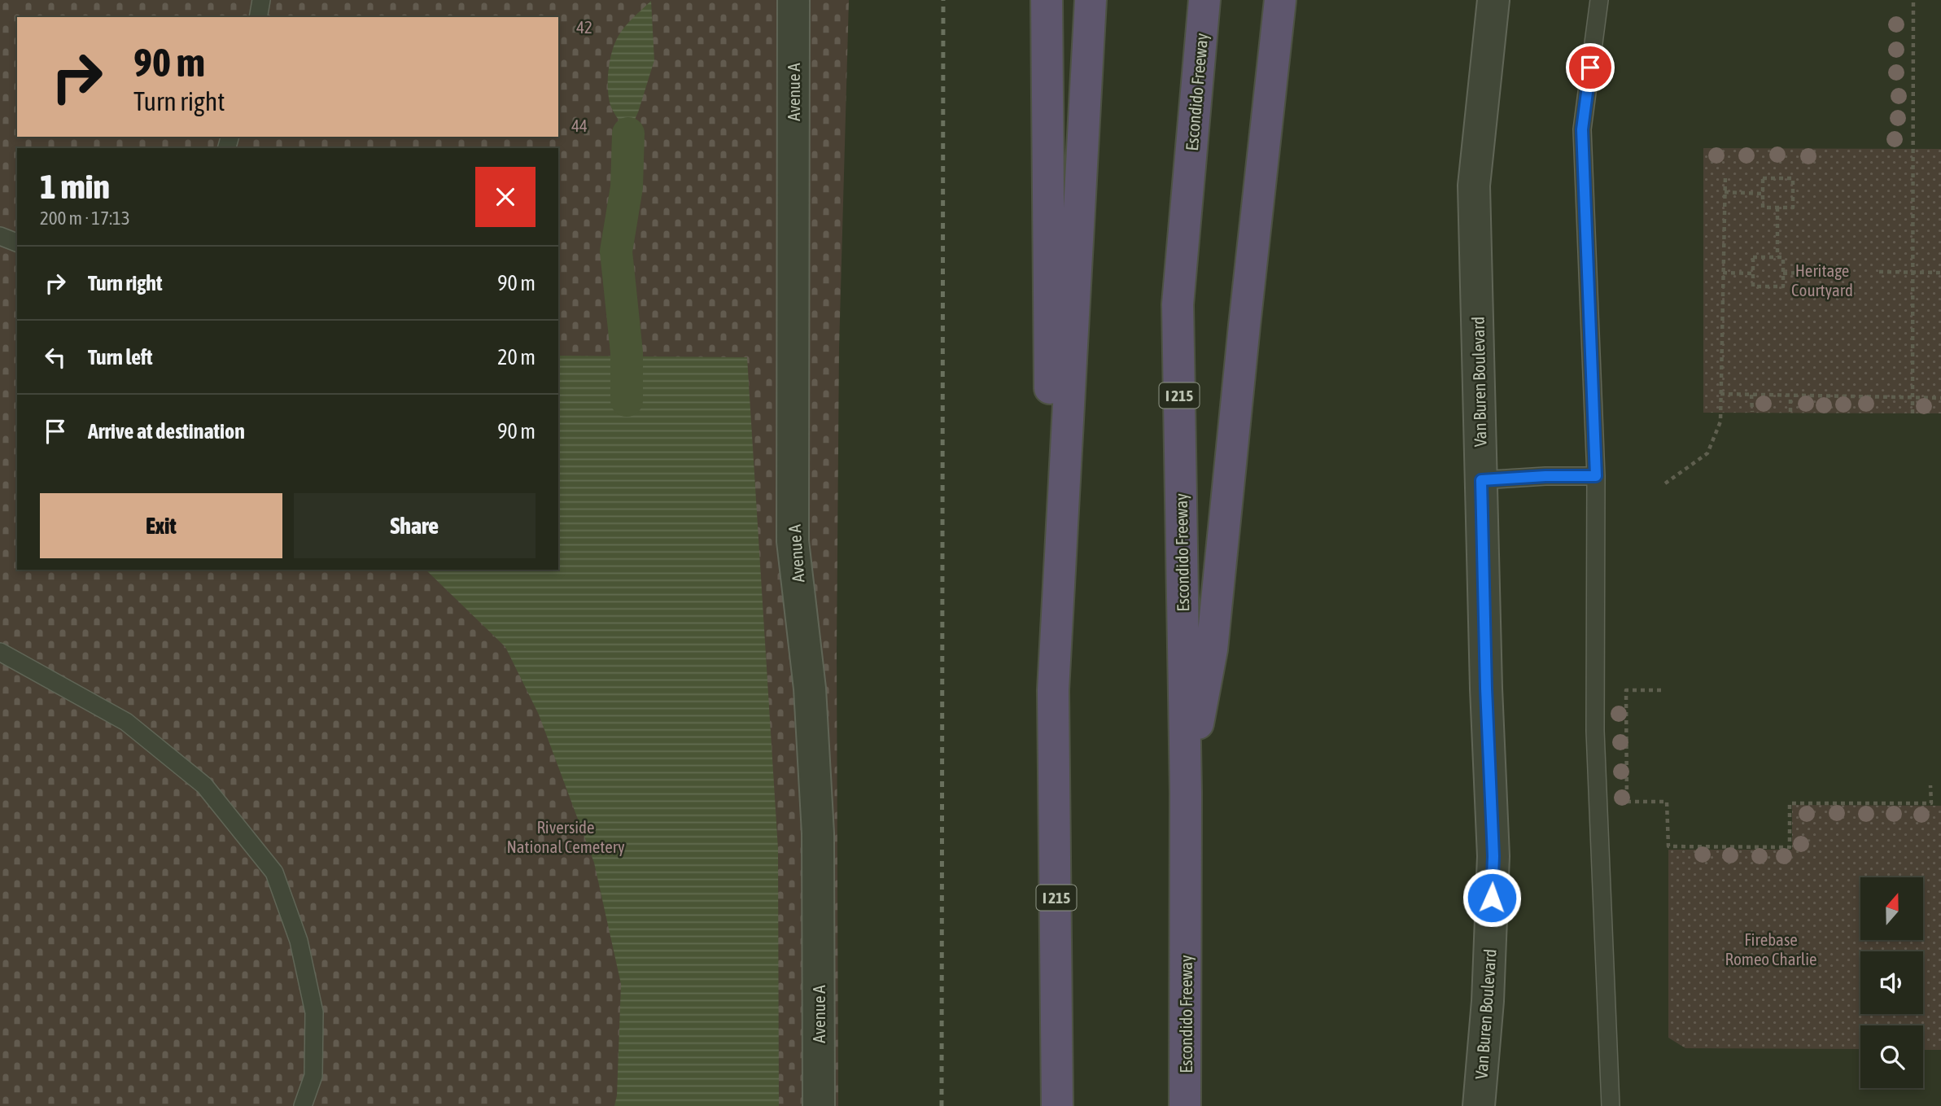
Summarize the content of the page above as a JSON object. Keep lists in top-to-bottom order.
{
  "streets": {
    "highway": ["Escondido Freeway", "I 215"],
    "street": ["Avenue A", "Van Buren Boulevard"]
  },
  "parks": [
    "42",
    "44",
    "Heritage Courtyard",
    "Riverside National Cemetery",
    "Firebase Romeo Charlie"
  ],
  "north": "top",
  "page": {
    "turn": ["90 m", "Turn right"],
    "heading": ["1 min", "200 m · 17:13"],
    "list": [
      {
        "name": "Turn right",
        "value": "90 m"
      },
      {
        "name": "Turn left",
        "value": "20 m"
      },
      {
        "name": "Arrive at destination",
        "value": "90 m"
      }
    ],
    "buttons": ["Exit", "Share"]
  }
}
